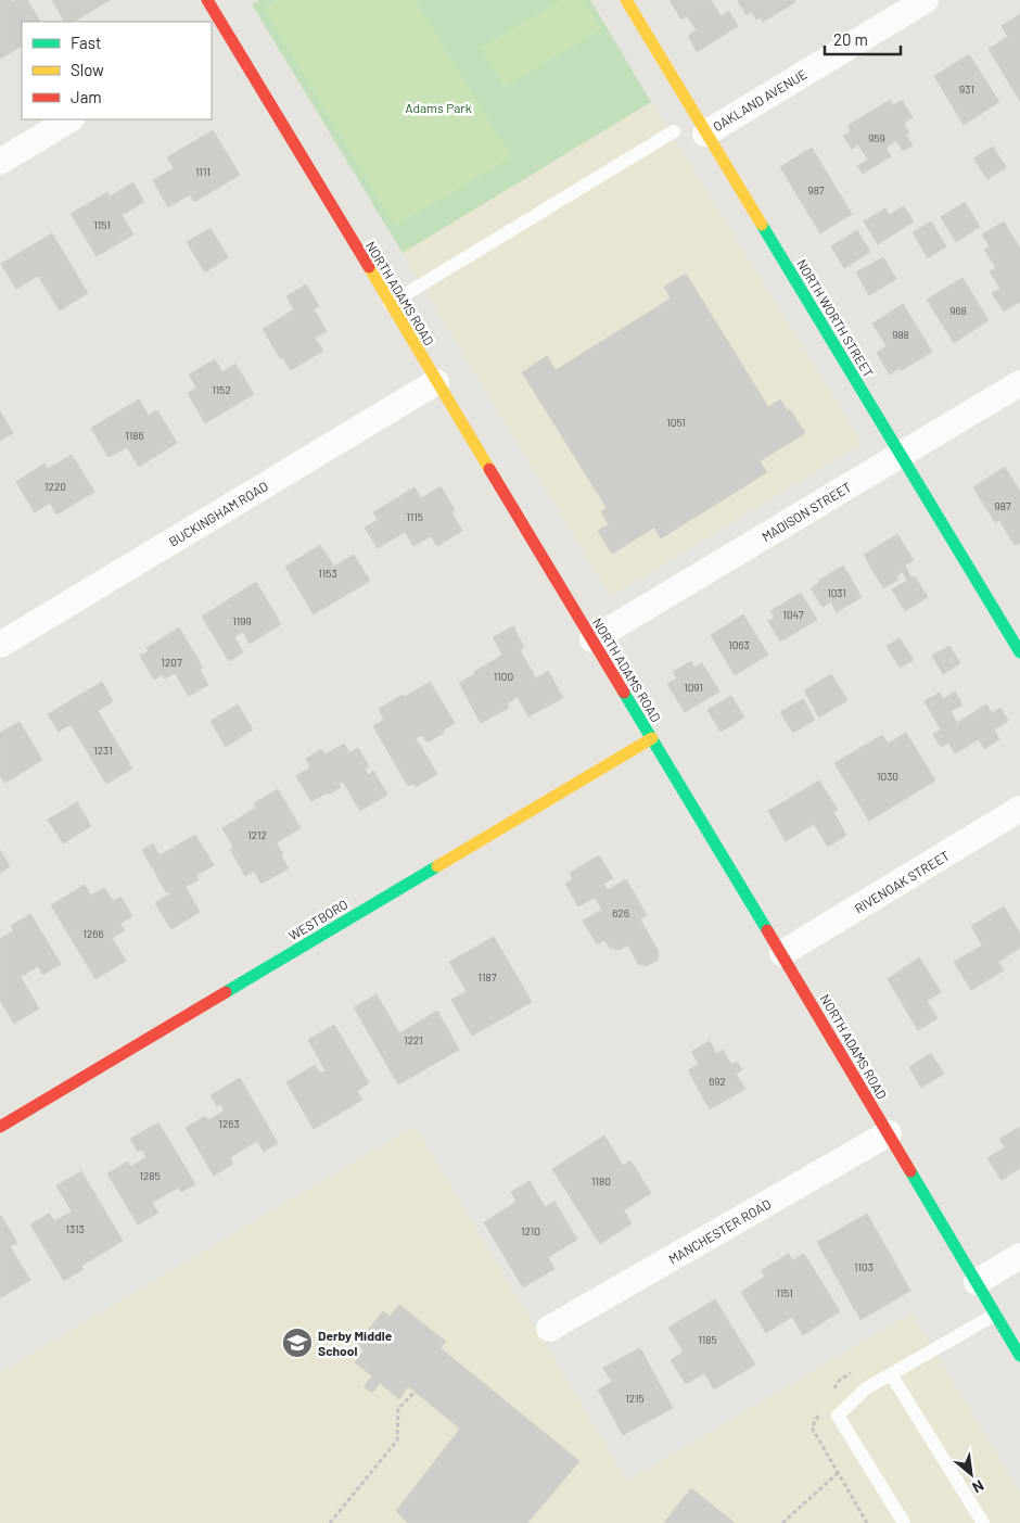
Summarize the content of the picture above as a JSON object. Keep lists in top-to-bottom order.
{
  "streets": {
    "main road": ["NORTH ADAMS ROAD", "NORTH WORTH STREET", "WESTBORO"],
    "street": [
      "OAKLAND AVENUE",
      "MADISON STREET",
      "BUCKINGHAM ROAD",
      "RIVENOAK STREET",
      "MANCHESTER ROAD"
    ]
  },
  "crossings": [
    ["OAKLAND AVENUE", "NORTH WORTH STREET"],
    ["NORTH ADAMS ROAD", "MADISON STREET"],
    ["NORTH ADAMS ROAD", "BUCKINGHAM ROAD"],
    ["NORTH ADAMS ROAD", "RIVENOAK STREET"],
    ["NORTH ADAMS ROAD", "WESTBORO"],
    ["NORTH ADAMS ROAD", "MANCHESTER ROAD"],
    ["NORTH WORTH STREET", "MADISON STREET"]
  ],
  "parks": ["Adams Park"],
  "places": {
    "school or university": ["Derby Middle School"]
  },
  "house_numbers": [
    "931",
    "959",
    "1111",
    "987",
    "1151",
    "968",
    "988",
    "1152",
    "1051",
    "1186",
    "1220",
    "987",
    "1115",
    "1153",
    "1031",
    "1047",
    "1199",
    "1063",
    "1207",
    "1100",
    "1091",
    "1231",
    "1030",
    "1212",
    "626",
    "1266",
    "1187",
    "1221",
    "692",
    "1263",
    "1285",
    "1180",
    "1313",
    "1210",
    "1103",
    "1151",
    "1185",
    "1215"
  ],
  "legend": ["Fast", "Slow", "Jam"],
  "scale_bar": "20 m",
  "north": "bottom right"
}
